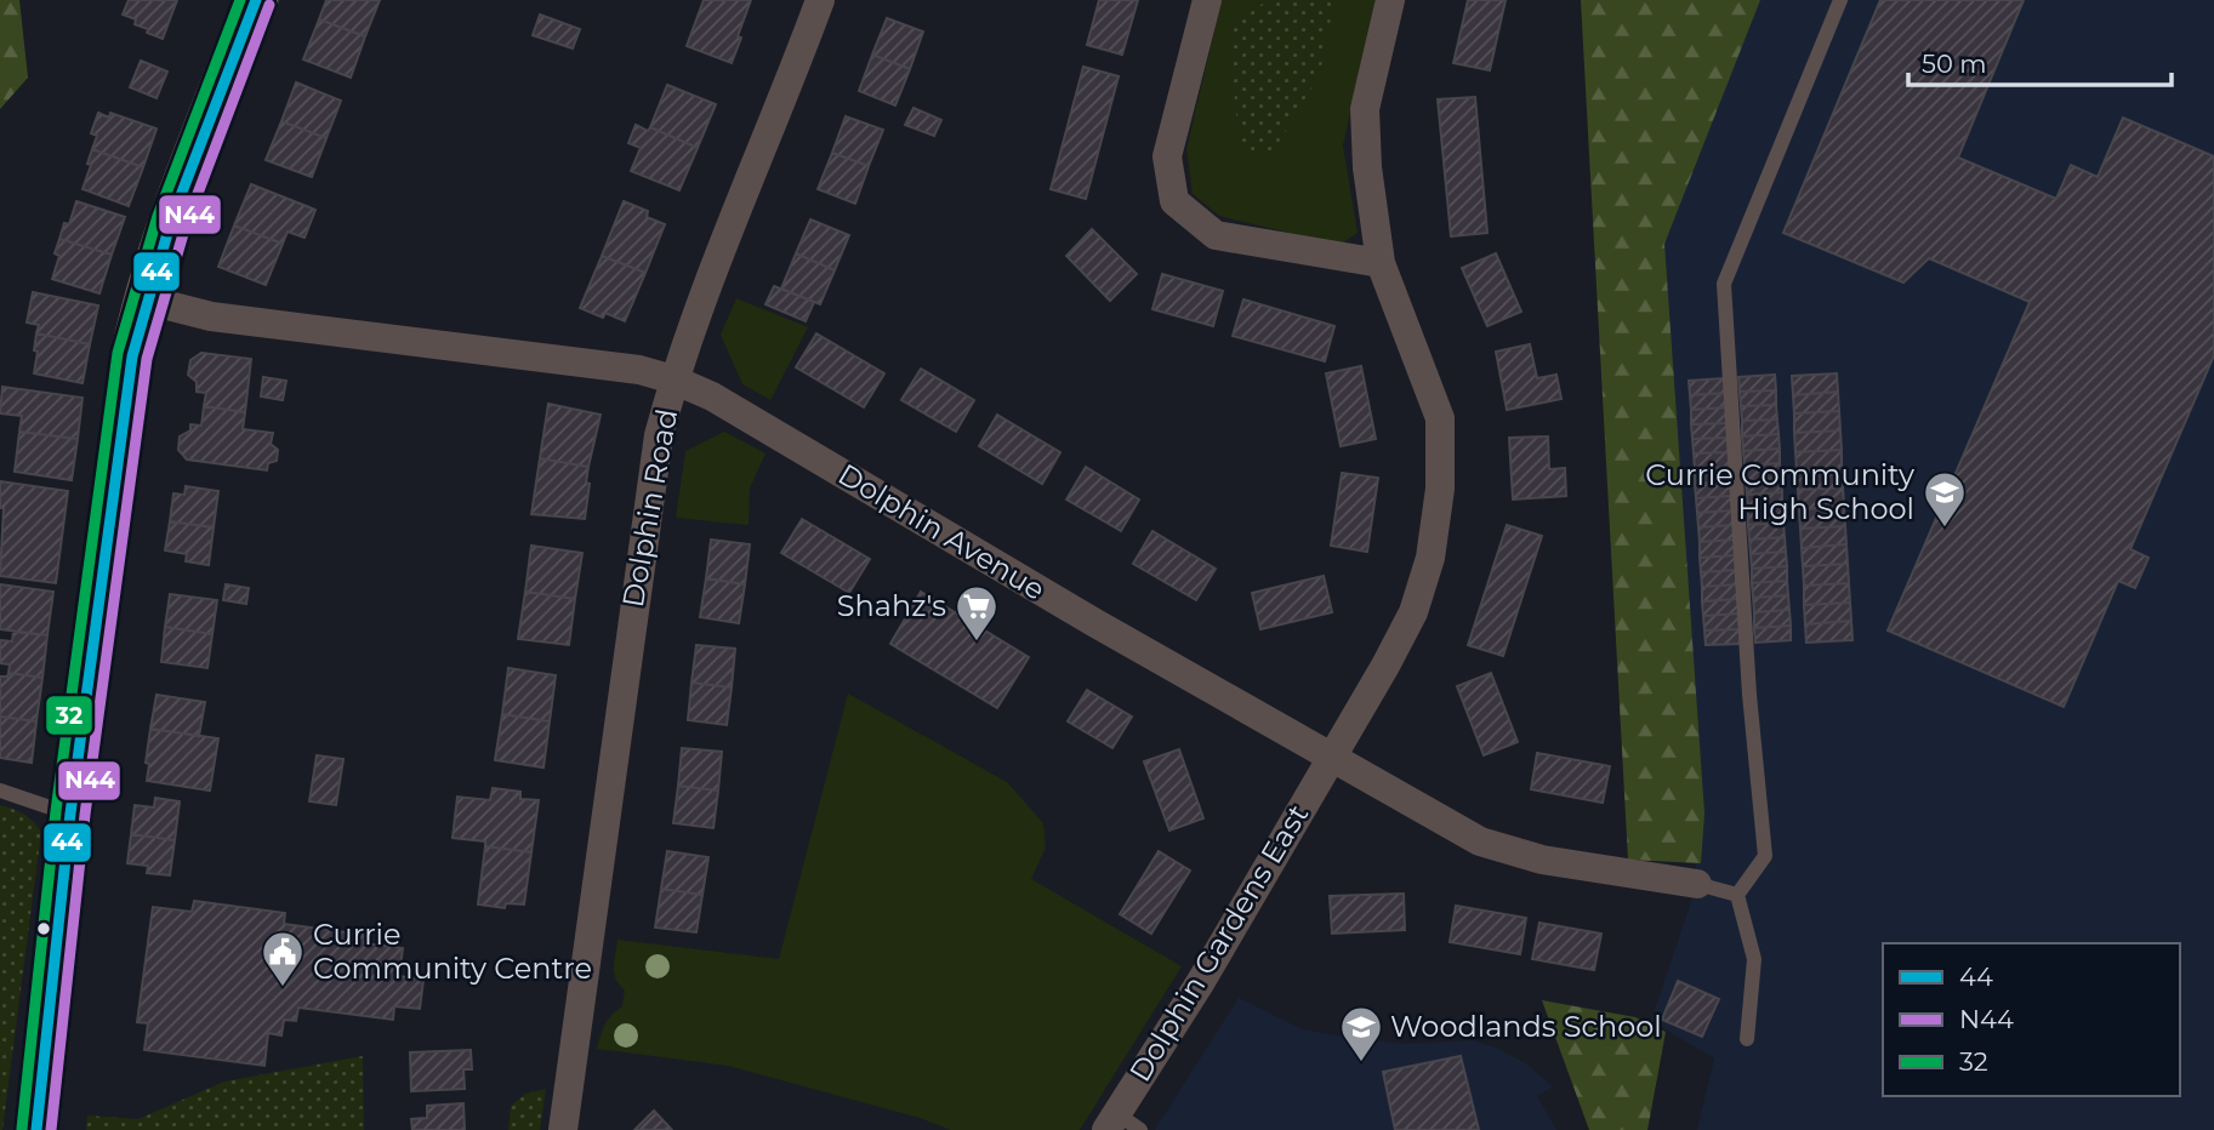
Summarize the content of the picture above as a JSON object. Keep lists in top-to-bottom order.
{
  "streets": {
    "street": ["Dolphin Road", "Dolphin Avenue", "Dolphin Gardens East"]
  },
  "crossings": [
    ["Dolphin Road", "Dolphin Avenue"],
    ["Dolphin Avenue", "Dolphin Gardens East"]
  ],
  "places": {
    "school or university": ["Currie Community High School", "Woodlands School"],
    "supermarket": ["Shahz's"],
    "public building": ["Currie Community Centre"]
  },
  "lines": ["transit line 44", "transit line 32", "transit line N44"],
  "legend": ["44", "N44", "32"],
  "scale_bar": "50 m"
}
